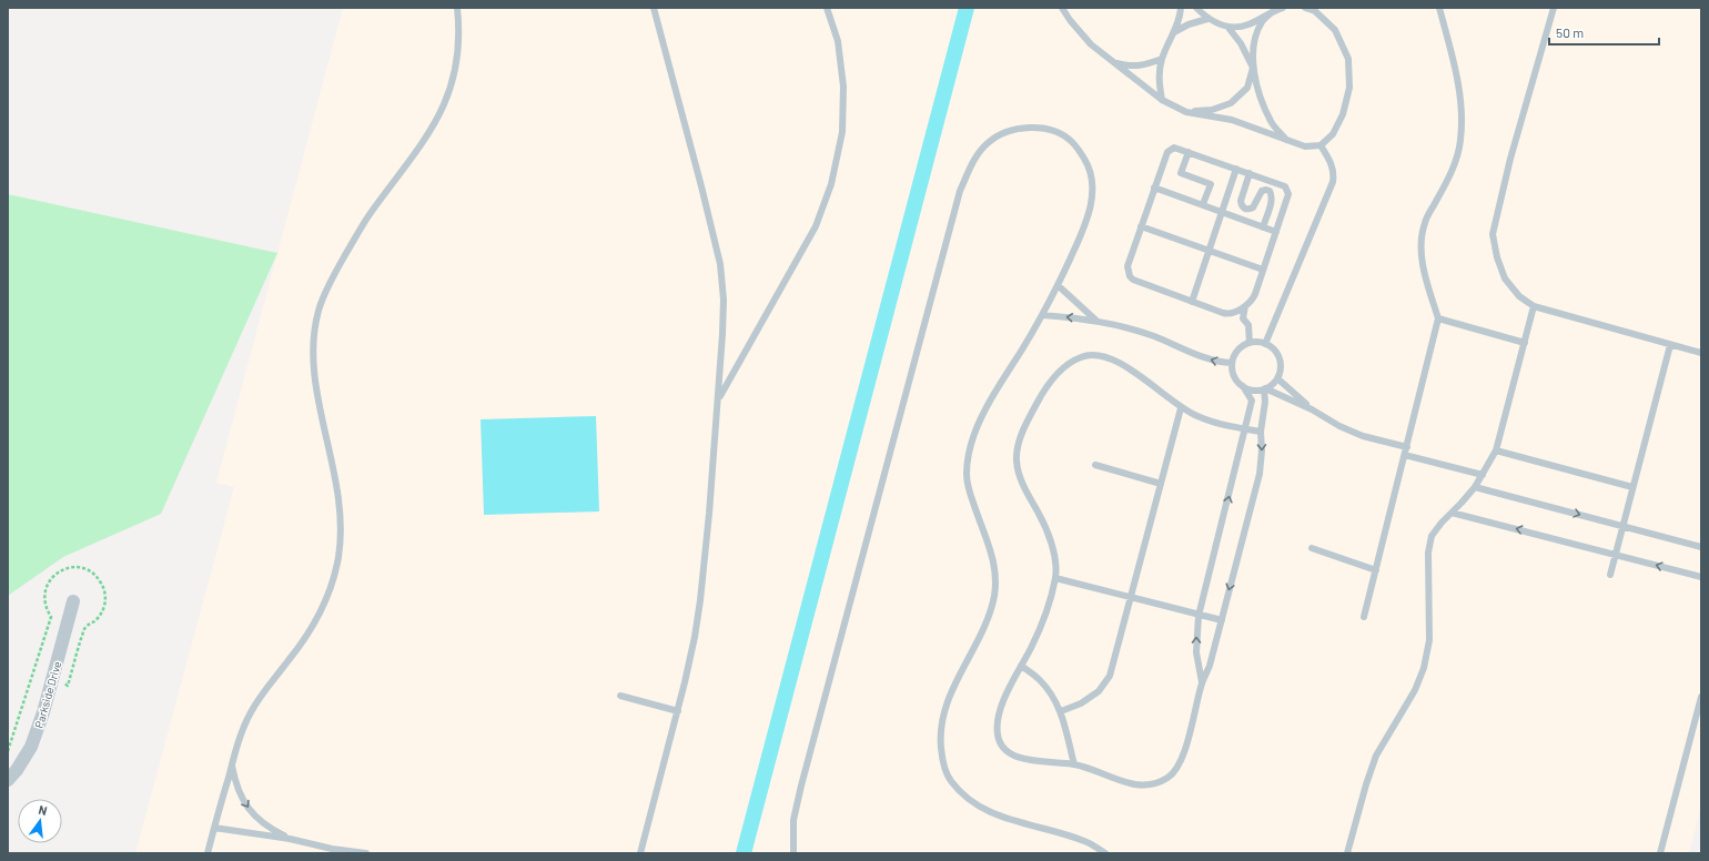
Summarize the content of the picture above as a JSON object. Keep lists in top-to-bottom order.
{
  "streets": {
    "street": ["Parkside Drive"]
  },
  "scale_bar": "50 m",
  "north": "top"
}
